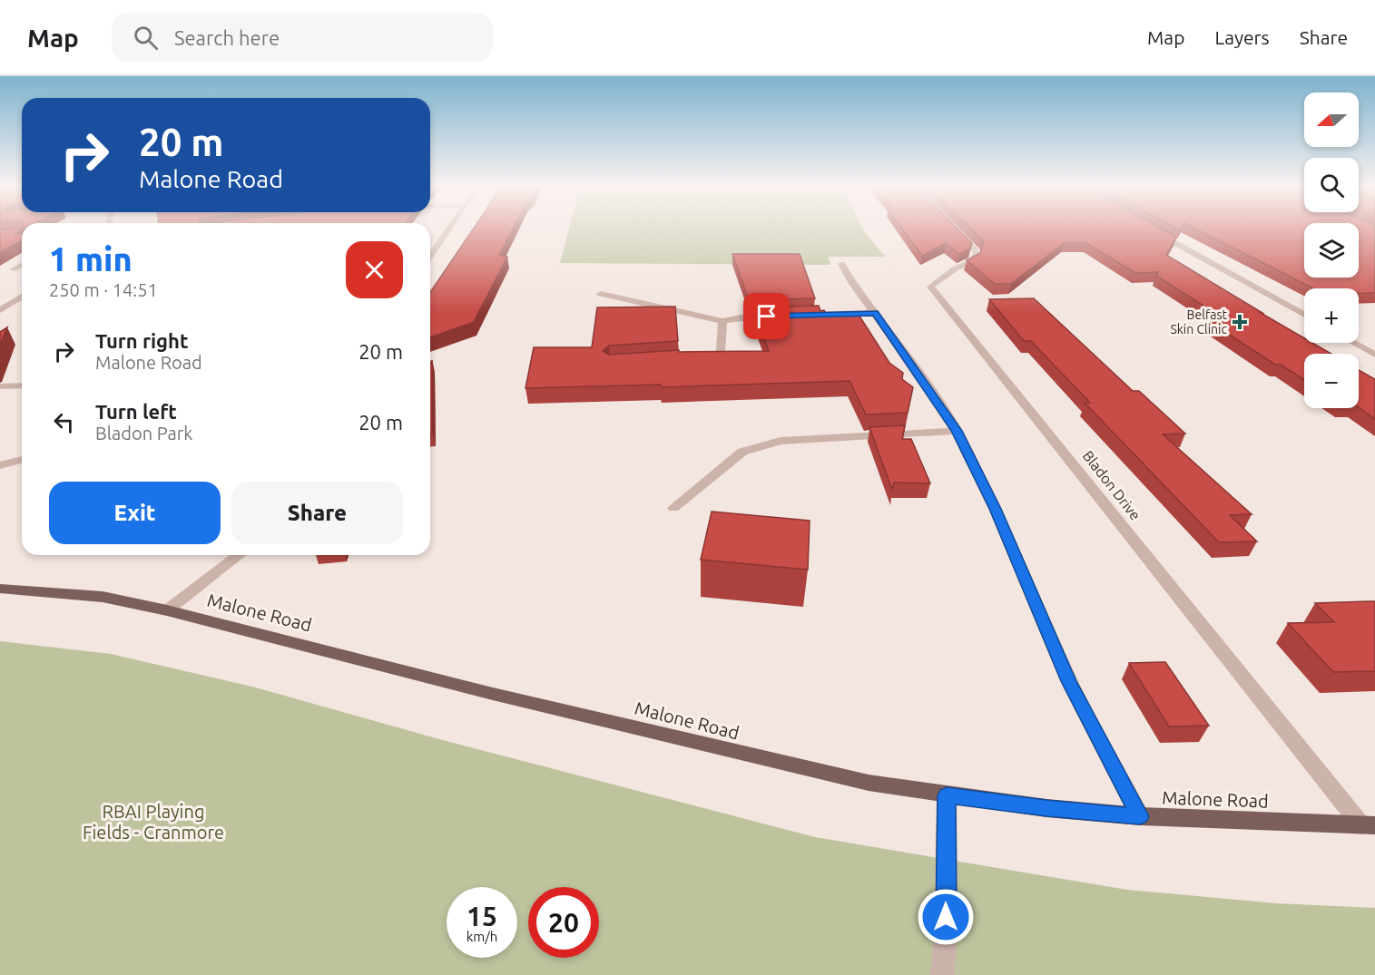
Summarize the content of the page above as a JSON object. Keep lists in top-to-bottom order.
{
  "streets": {
    "main road": ["Malone Road"],
    "street": ["Bladon Drive"]
  },
  "crossings": [
    ["Bladon Drive", "Malone Road"]
  ],
  "parks": ["RBAI Playing Fields - Cranmore"],
  "places": {
    "health": ["Belfast Skin Clinic"]
  },
  "north": "left",
  "page": {
    "header": "Map",
    "search": "Search here",
    "nav": ["Map", "Layers", "Share"],
    "map_buttons": ["+", "−"],
    "turn": ["20 m", "Malone Road"],
    "heading": ["1 min", "250 m · 14:51"],
    "list": [
      {
        "name": "Turn right",
        "note": "Malone Road",
        "value": "20 m"
      },
      {
        "name": "Turn left",
        "note": "Bladon Park",
        "value": "20 m"
      }
    ],
    "buttons": ["Exit", "Share"],
    "speed": "15 km/h",
    "limit": "20"
  }
}
